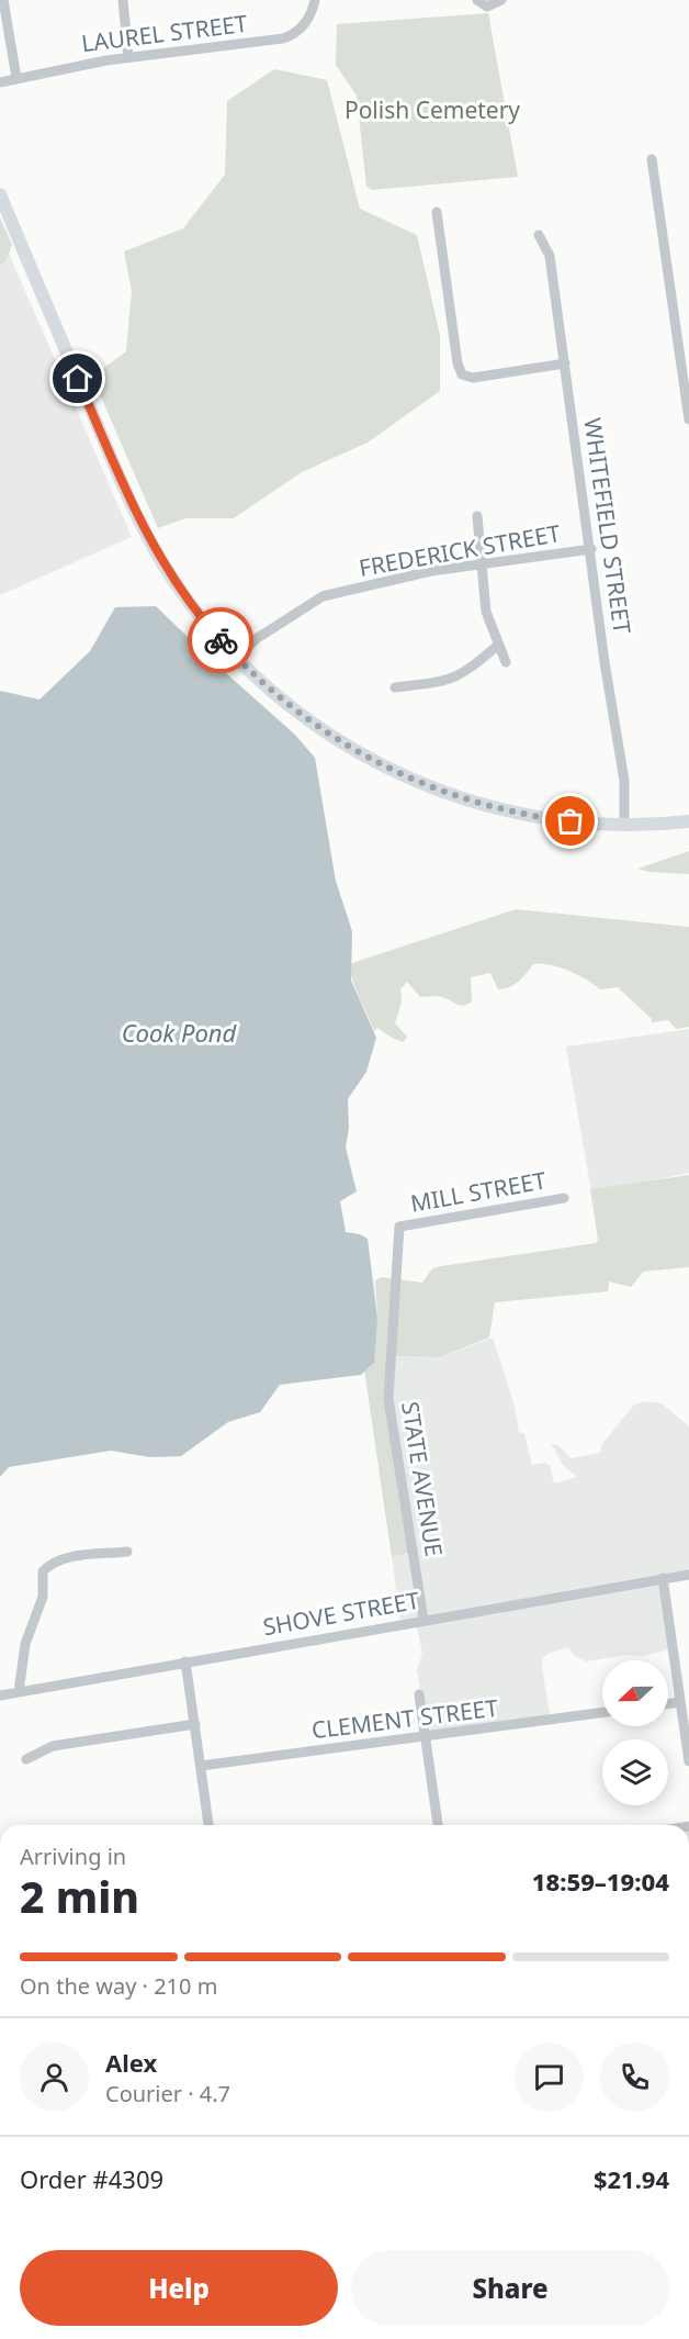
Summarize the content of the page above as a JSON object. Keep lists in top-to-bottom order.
{
  "streets": {
    "street": [
      "LAUREL STREET",
      "WHITEFIELD STREET",
      "FREDERICK STREET",
      "MILL STREET",
      "STATE AVENUE",
      "SHOVE STREET",
      "CLEMENT STREET"
    ]
  },
  "crossings": [
    ["WHITEFIELD STREET", "FREDERICK STREET"],
    ["MILL STREET", "STATE AVENUE"],
    ["STATE AVENUE", "SHOVE STREET"]
  ],
  "water": ["Cook Pond"],
  "parks": ["Polish Cemetery"],
  "north": "left",
  "page": {
    "heading": ["2 min", "Arriving in", "18:59–19:04"],
    "panel": [
      "Alex",
      "Courier · 4.7",
      "Order #4309",
      "$21.94"
    ],
    "bar": "On the way · 210 m",
    "buttons": ["Help", "Share"]
  }
}
